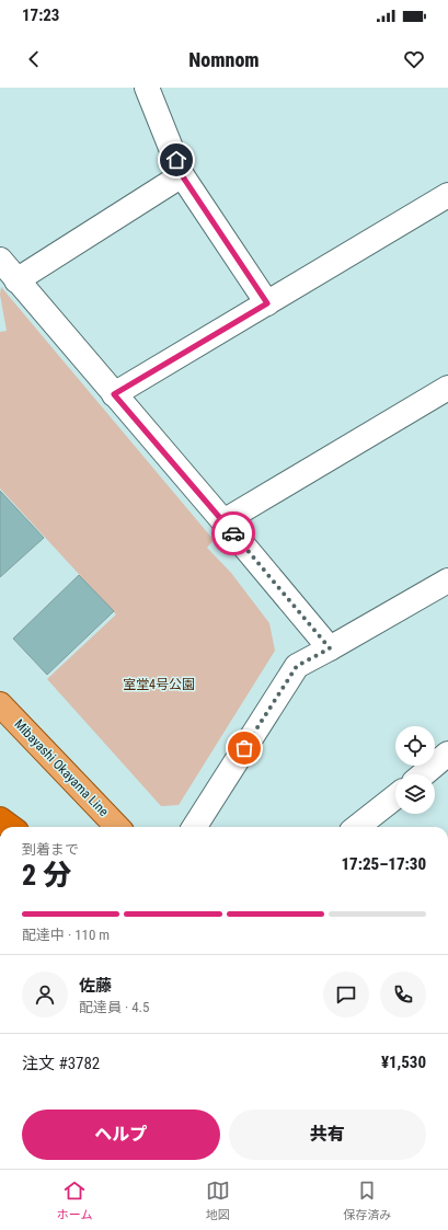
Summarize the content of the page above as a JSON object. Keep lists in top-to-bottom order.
{
  "streets": {
    "main road": ["Mibayashi Okayama Line"]
  },
  "parks": ["室堂4号公園"],
  "page": {
    "status": "17:23",
    "header": "Nomnom",
    "heading": ["2 分", "到着まで", "17:25–17:30"],
    "panel": [
      "佐藤",
      "配達員 · 4.5",
      "注文 #3782",
      "¥1,530"
    ],
    "bar": "配達中 · 110 m",
    "buttons": ["ヘルプ", "共有"],
    "tabs": ["ホーム", "地図", "保存済み"]
  }
}
